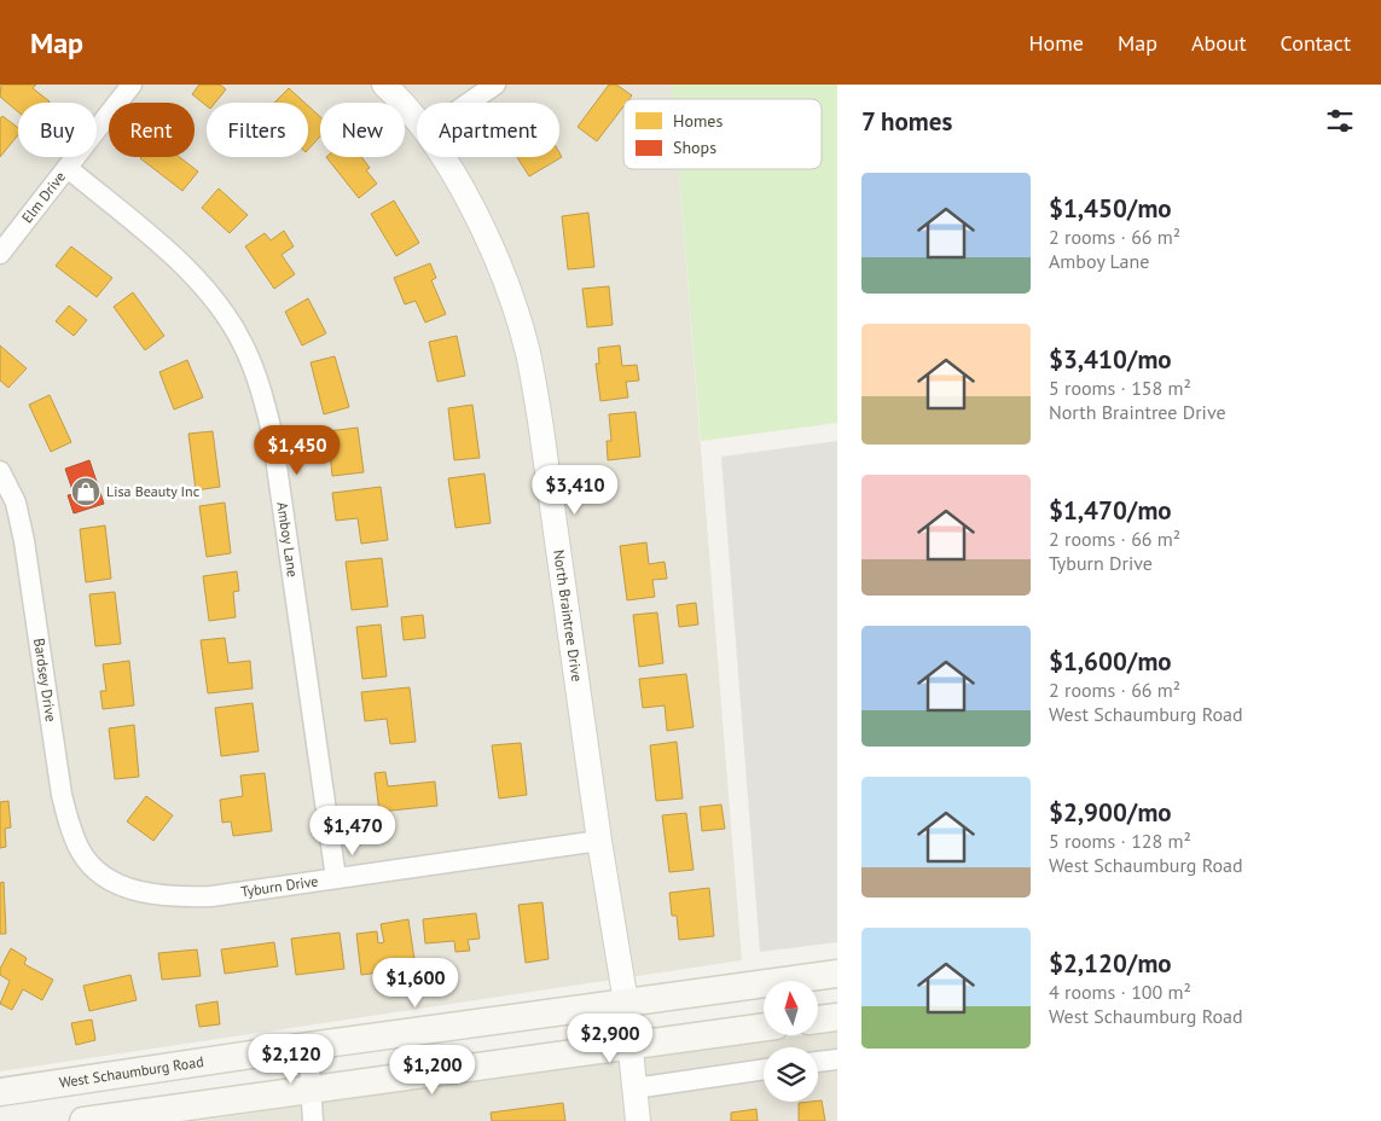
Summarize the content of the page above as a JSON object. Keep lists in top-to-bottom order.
{
  "streets": {
    "main road": ["West Schaumburg Road"],
    "street": [
      "Elm Drive",
      "Amboy Lane",
      "North Braintree Drive",
      "Bardsey Drive",
      "Tyburn Drive"
    ]
  },
  "crossings": [
    ["Elm Drive", "Amboy Lane"],
    ["Amboy Lane", "Tyburn Drive"],
    ["North Braintree Drive", "Tyburn Drive"],
    ["North Braintree Drive", "West Schaumburg Road"],
    ["Bardsey Drive", "Tyburn Drive"]
  ],
  "places": {
    "shop": ["Lisa Beauty Inc"]
  },
  "legend": ["Homes", "Shops"],
  "north": "top",
  "page": {
    "header": "Map",
    "nav": [
      "Home",
      "Map",
      "About",
      "Contact"
    ],
    "heading": "7 homes",
    "chip": [
      "Buy",
      "Rent",
      "Filters",
      "New",
      "Apartment"
    ],
    "list": [
      {
        "name": "$1,450/mo",
        "note": "2 rooms · 66 m² · Amboy Lane"
      },
      {
        "name": "$3,410/mo",
        "note": "5 rooms · 158 m² · North Braintree Drive"
      },
      {
        "name": "$1,470/mo",
        "note": "2 rooms · 66 m² · Tyburn Drive"
      },
      {
        "name": "$1,600/mo",
        "note": "2 rooms · 66 m² · West Schaumburg Road"
      },
      {
        "name": "$2,900/mo",
        "note": "5 rooms · 128 m² · West Schaumburg Road"
      },
      {
        "name": "$2,120/mo",
        "note": "4 rooms · 100 m² · West Schaumburg Road"
      }
    ],
    "price": [
      "$1,450",
      "$3,410",
      "$1,470",
      "$1,600",
      "$2,900",
      "$2,120",
      "$1,200"
    ]
  }
}
